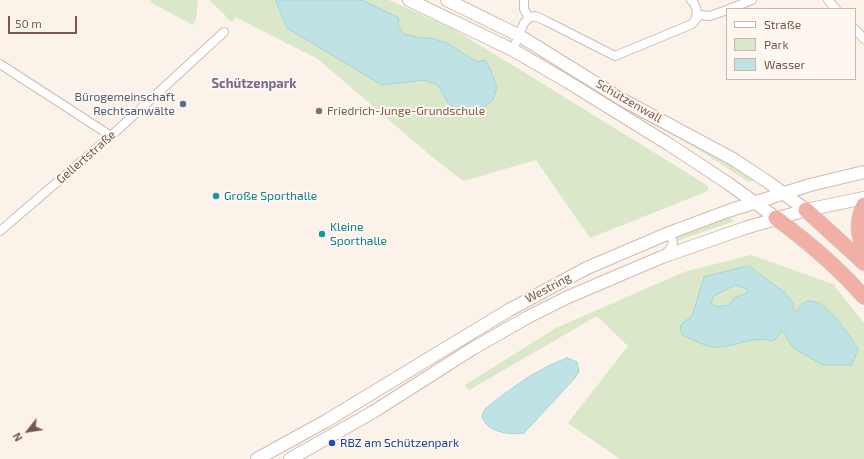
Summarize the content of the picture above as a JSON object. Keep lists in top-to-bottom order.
{
  "streets": {
    "main road": ["Schützenwall", "Westring"],
    "street": ["Gellertstraße"]
  },
  "crossings": [
    ["Schützenwall", "Westring"]
  ],
  "districts": ["Schützenpark"],
  "places": [
    "Bürogemeinschaft Rechtsanwälte",
    "Friedrich-Junge-Grundschule",
    "Große Sporthalle",
    "Kleine Sporthalle",
    "RBZ am Schützenpark"
  ],
  "legend": ["Straße", "Park", "Wasser"],
  "scale_bar": "50 m",
  "north": "bottom left"
}
